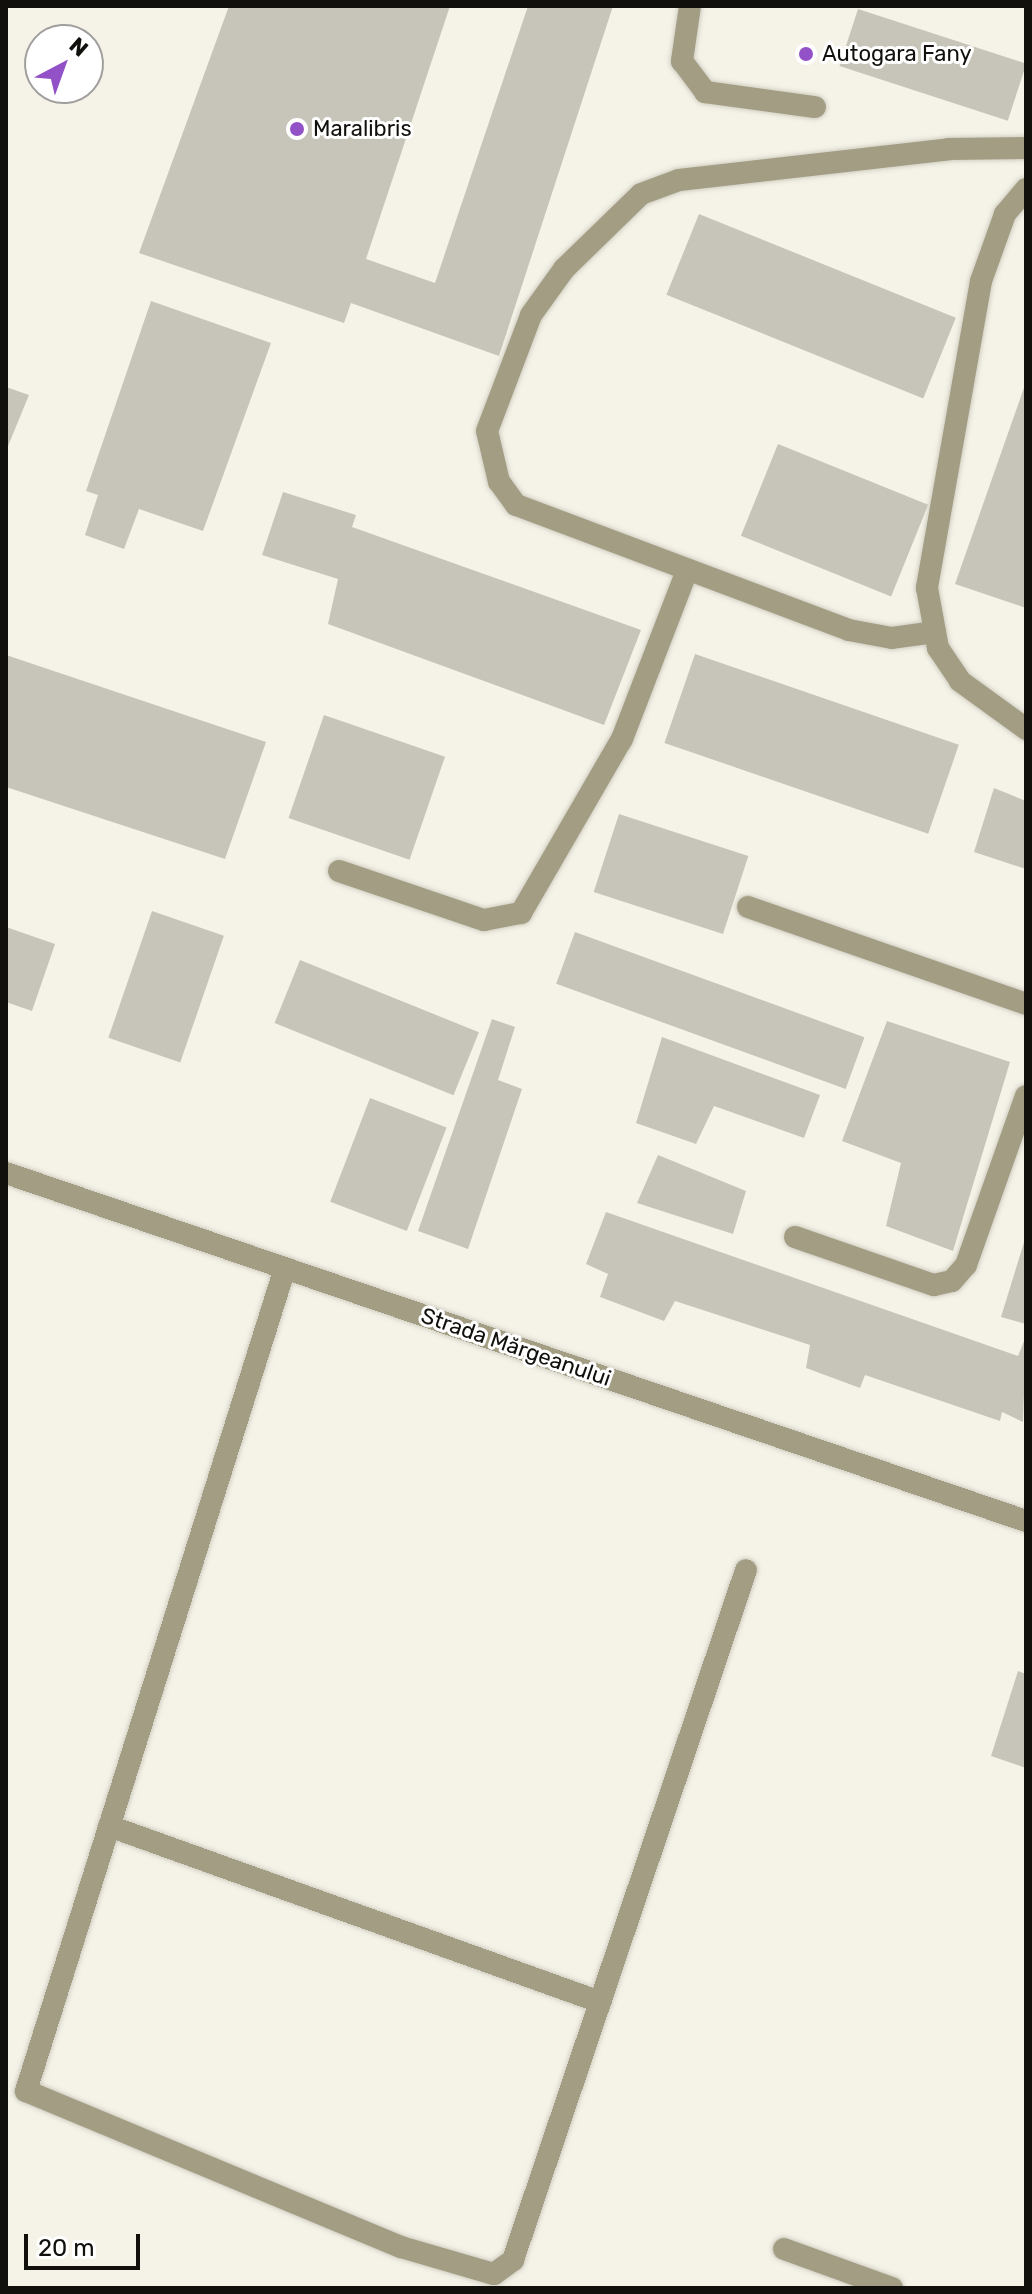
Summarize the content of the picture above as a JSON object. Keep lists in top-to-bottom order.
{
  "streets": {
    "street": ["Strada Mărgeanului"]
  },
  "places": ["Autogara Fany", "Maralibris"],
  "scale_bar": "20 m",
  "north": "top right"
}
